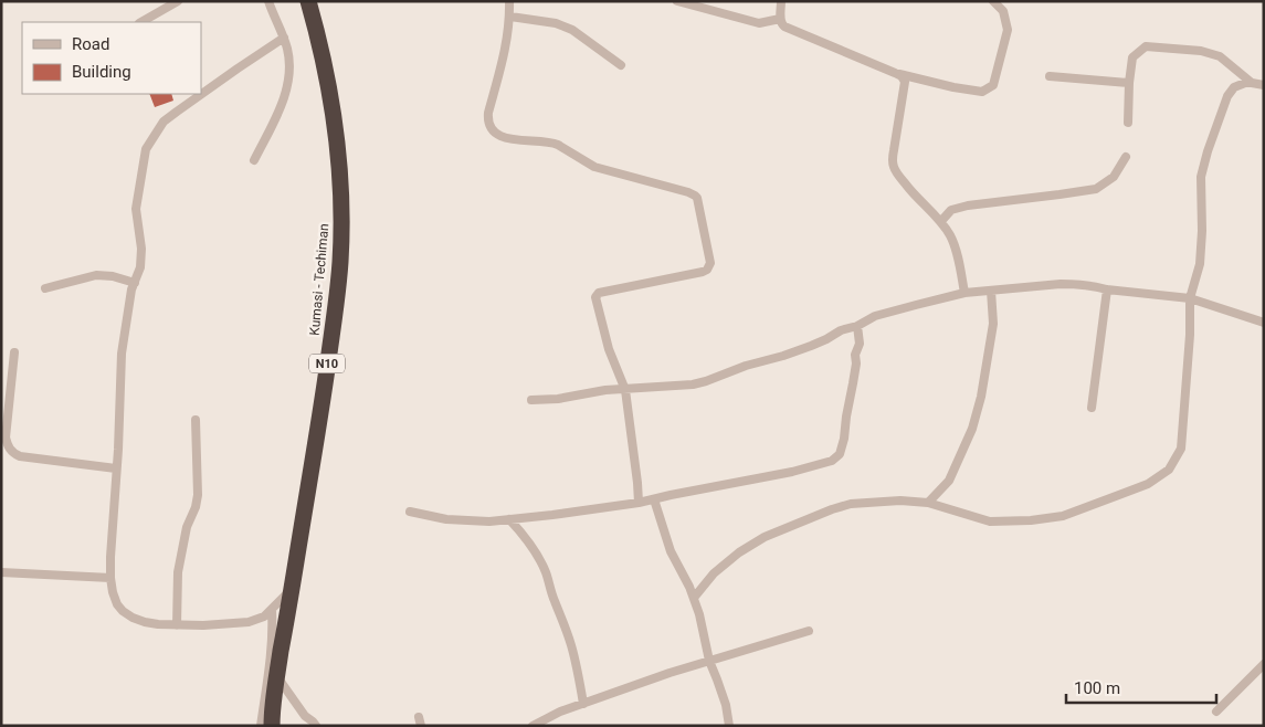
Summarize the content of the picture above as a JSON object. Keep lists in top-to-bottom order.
{
  "streets": {
    "highway": ["Kumasi - Techiman", "N10"]
  },
  "legend": ["Road", "Building"],
  "scale_bar": "100 m"
}
